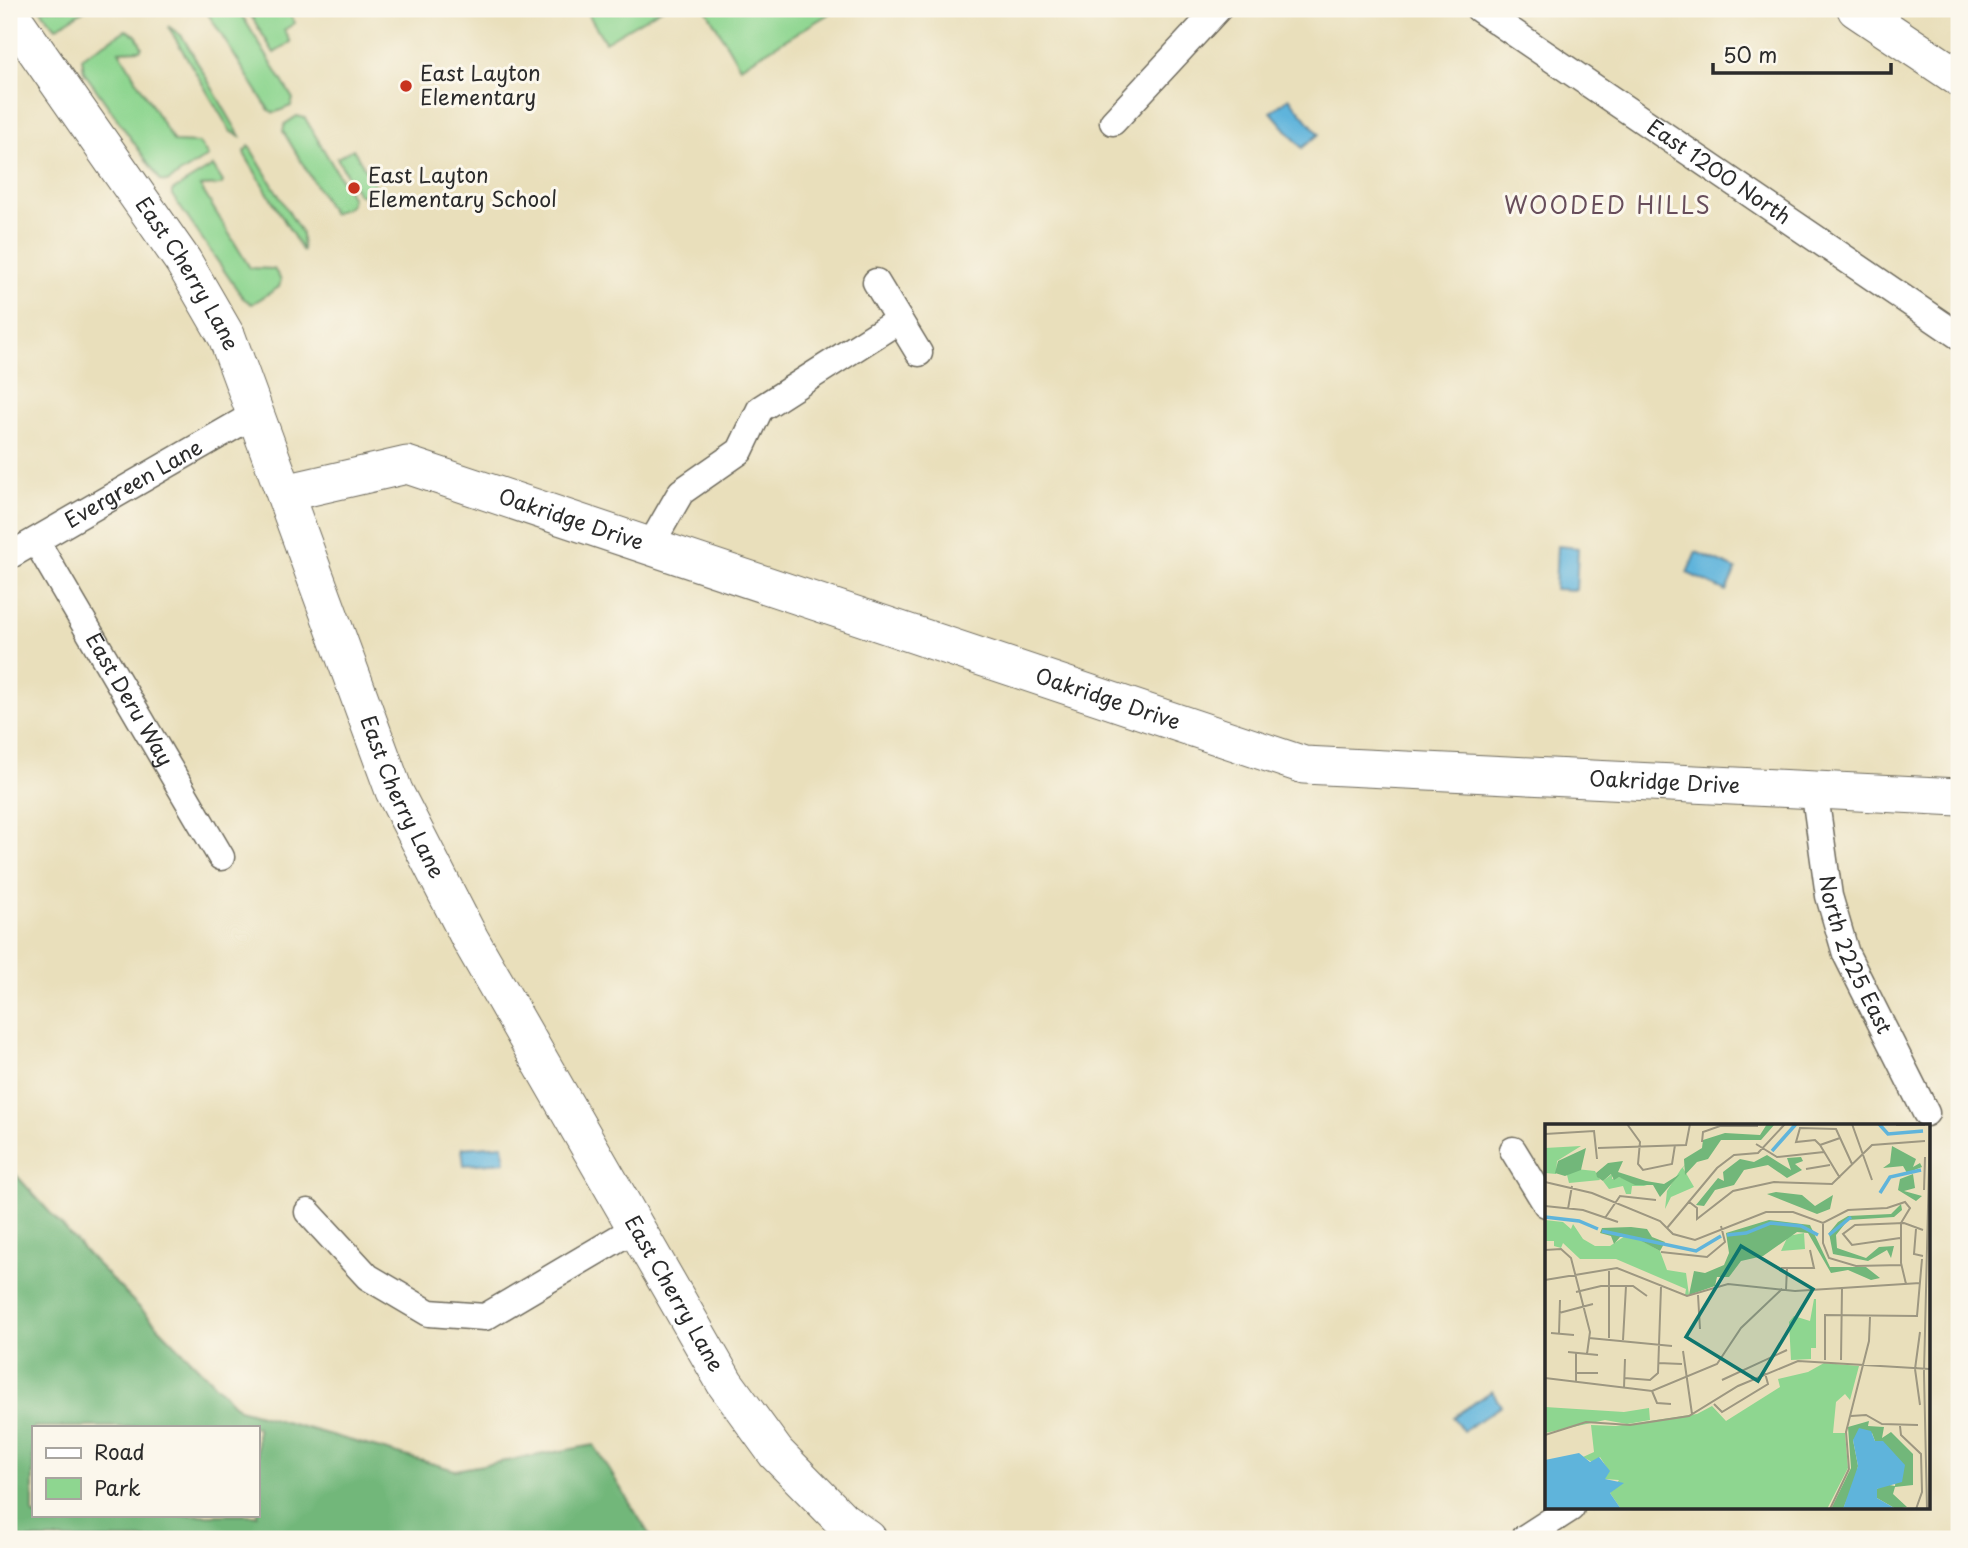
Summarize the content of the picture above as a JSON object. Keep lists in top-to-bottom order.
{
  "streets": {
    "street": [
      "East 1200 North",
      "East Cherry Lane",
      "Evergreen Lane",
      "Oakridge Drive",
      "East Deru Way",
      "North 2225 East"
    ]
  },
  "crossings": [
    ["East Cherry Lane", "Evergreen Lane"],
    ["East Cherry Lane", "Oakridge Drive"],
    ["Evergreen Lane", "East Deru Way"],
    ["Oakridge Drive", "North 2225 East"]
  ],
  "districts": ["WOODED HILLS"],
  "places": ["East Layton Elementary", "East Layton Elementary School"],
  "legend": ["Road", "Park"],
  "scale_bar": "50 m"
}
